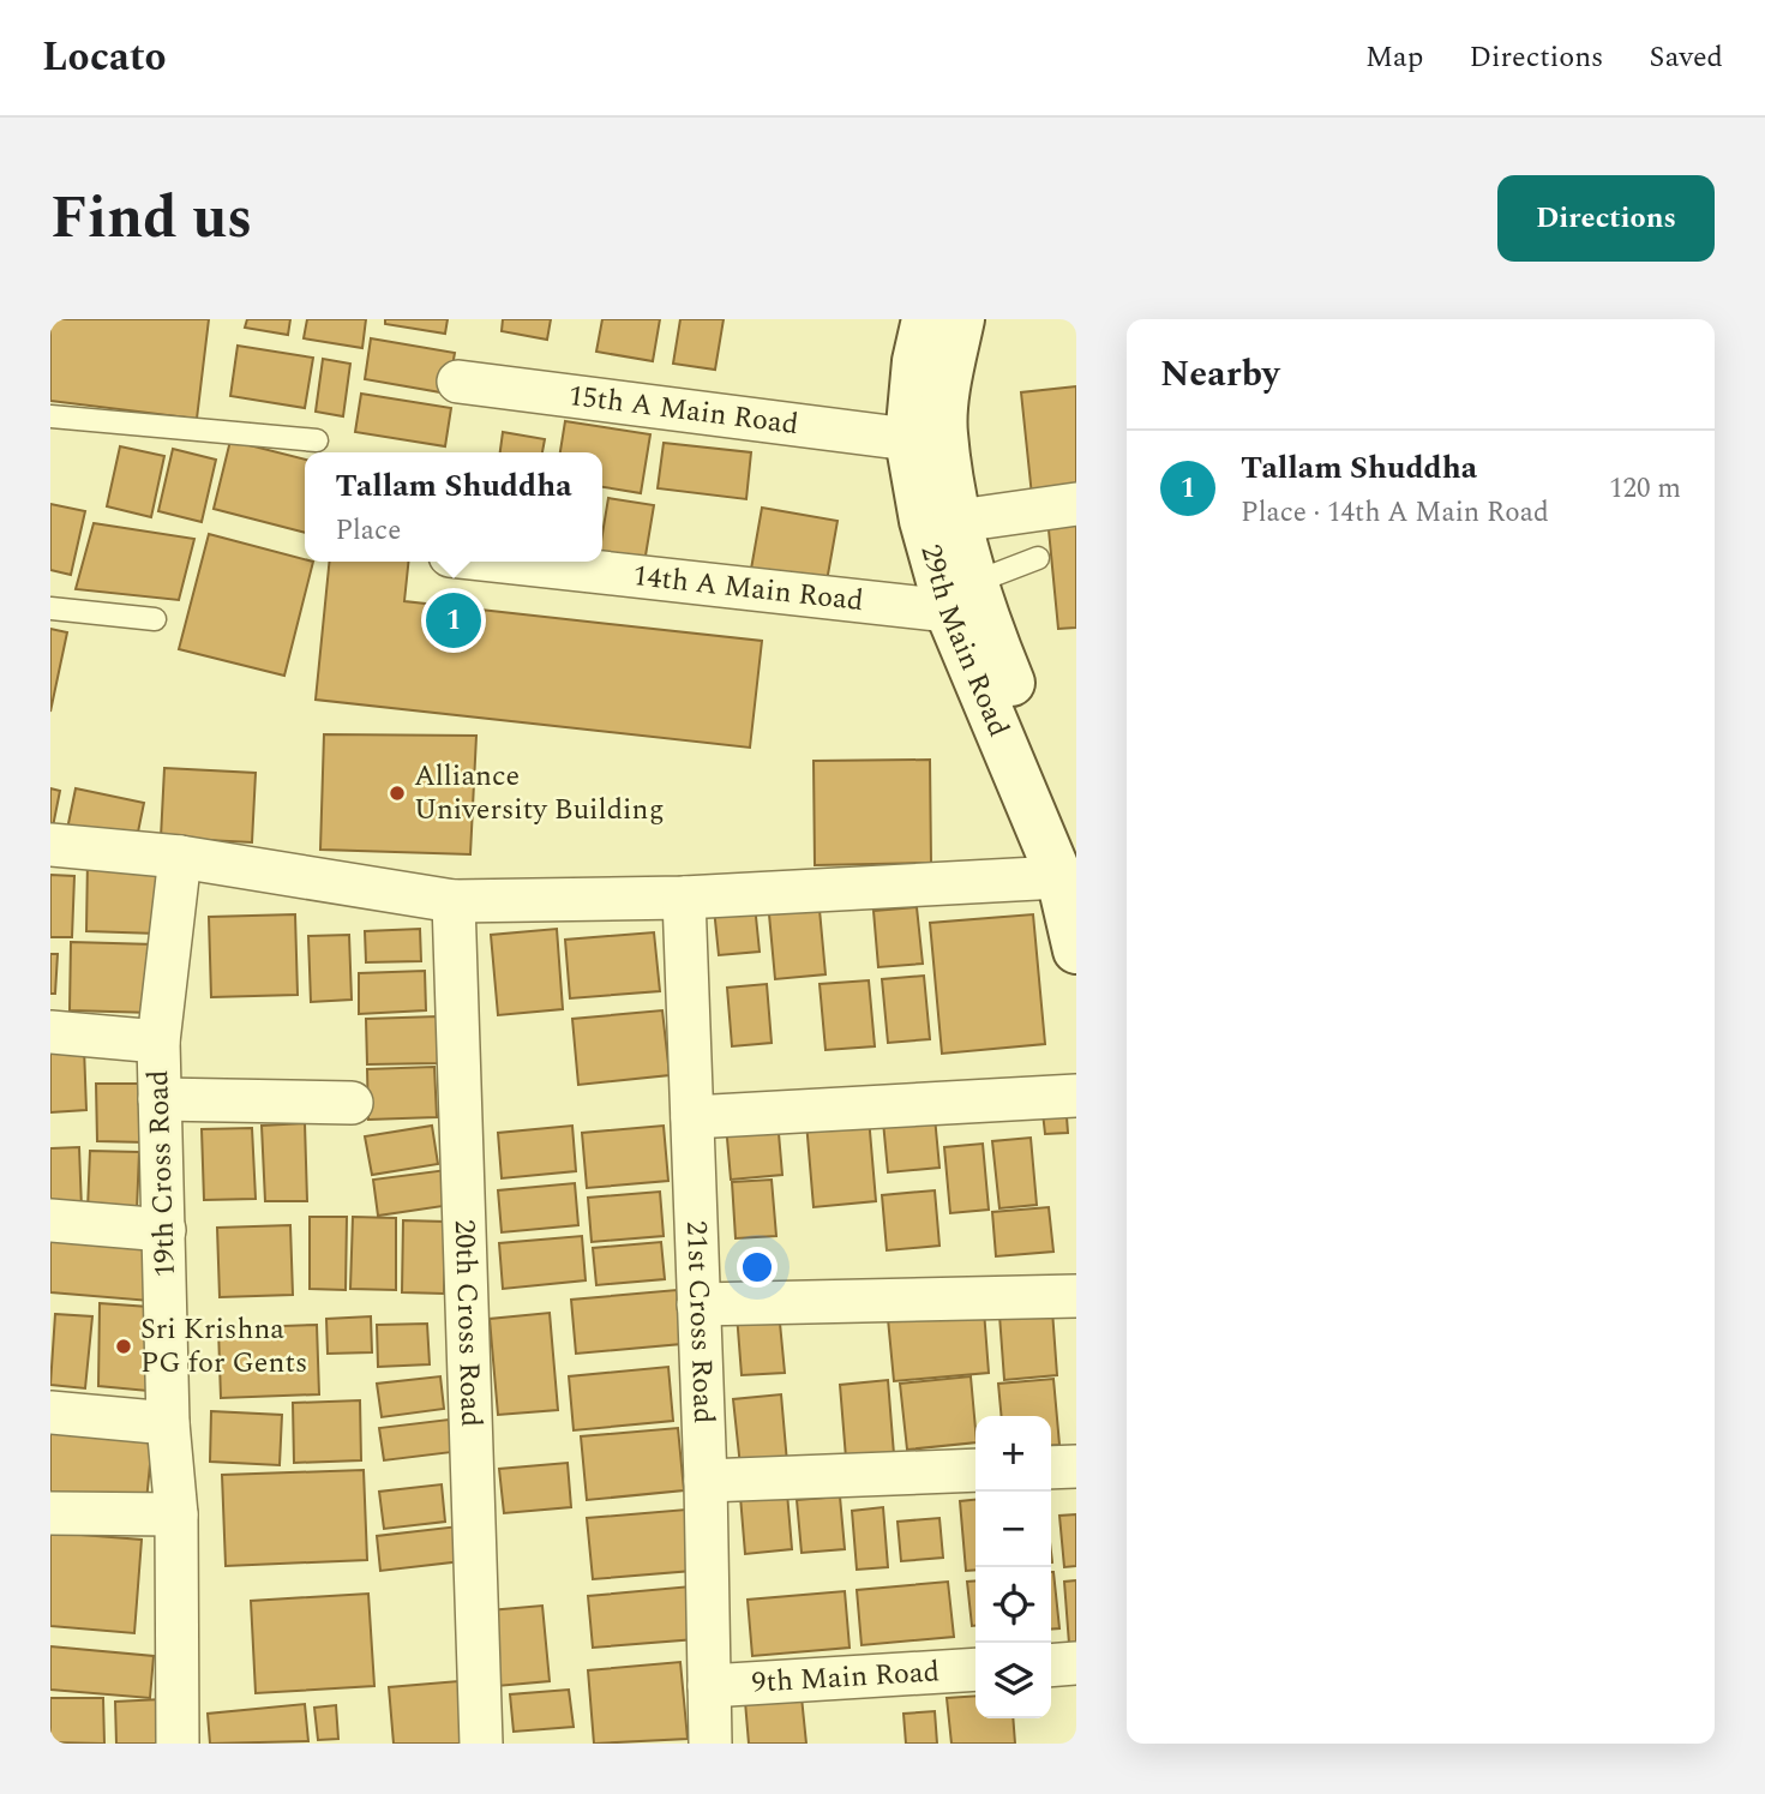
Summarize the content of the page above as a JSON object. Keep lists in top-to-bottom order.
{
  "streets": {
    "main road": ["29th Main Road"],
    "street": [
      "15th A Main Road",
      "14th A Main Road",
      "19th Cross Road",
      "21st Cross Road",
      "20th Cross Road",
      "9th Main Road"
    ]
  },
  "crossings": [
    ["15th A Main Road", "29th Main Road"],
    ["14th A Main Road", "29th Main Road"],
    ["21st Cross Road", "9th Main Road"]
  ],
  "places": ["Alliance University Building", "Sri Krishna PG for Gents"],
  "page": {
    "header": "Locato",
    "nav": ["Map", "Directions", "Saved"],
    "title": "Find us",
    "buttons": "Directions",
    "heading": "Nearby",
    "list": [
      {
        "mark": "1",
        "name": "Tallam Shuddha",
        "note": "Place · 14th A Main Road",
        "value": "120 m"
      }
    ],
    "popup": ["Tallam Shuddha", "Place"],
    "pins": "1",
    "map_buttons": ["+", "−"]
  }
}
